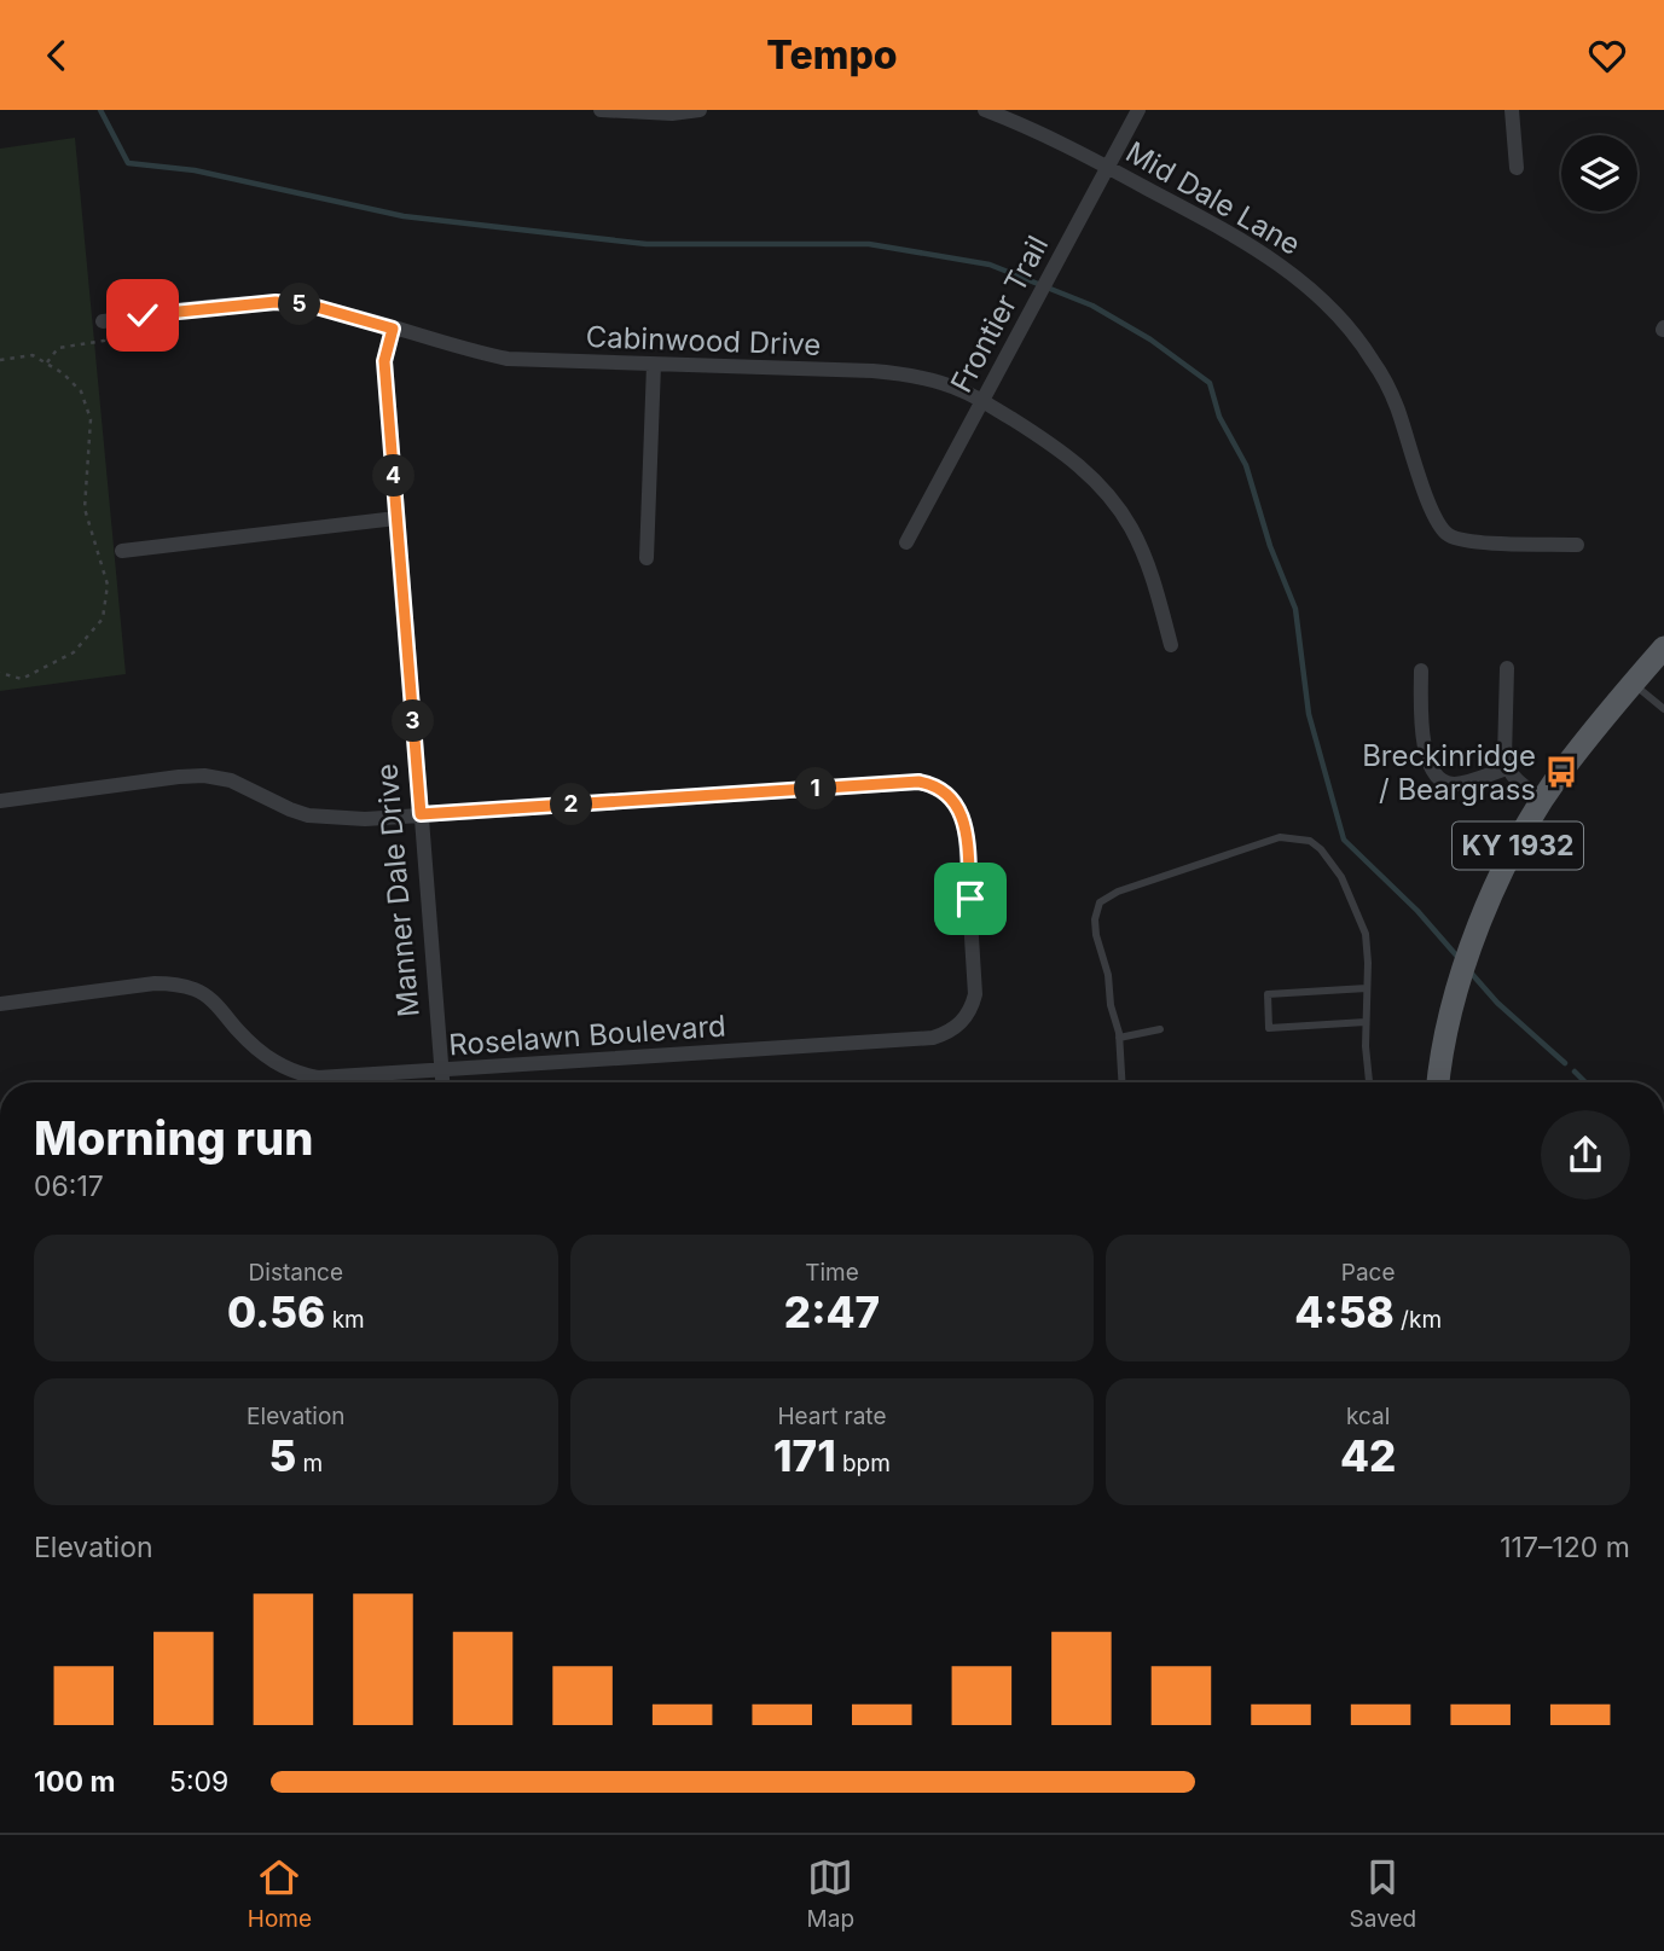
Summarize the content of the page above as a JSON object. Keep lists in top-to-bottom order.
{
  "streets": {
    "main road": ["KY 1932"],
    "street": [
      "Mid Dale Lane",
      "Frontier Trail",
      "Cabinwood Drive",
      "Manner Dale Drive",
      "Roselawn Boulevard"
    ]
  },
  "crossings": [
    ["Mid Dale Lane", "Frontier Trail"],
    ["Frontier Trail", "Cabinwood Drive"],
    ["Cabinwood Drive", "Manner Dale Drive"],
    ["Manner Dale Drive", "Roselawn Boulevard"]
  ],
  "places": {
    "bus stop": ["Breckinridge / Beargrass"]
  },
  "page": {
    "header": "Tempo",
    "pins": [
      "5",
      "4",
      "3",
      "1",
      "2"
    ],
    "heading": ["Morning run", "06:17"],
    "stats": [
      ["Distance", "0.56 km"],
      ["Time", "2:47"],
      ["Pace", "4:58 /km"],
      ["Elevation", "5 m"],
      ["Heart rate", "171 bpm"],
      ["kcal", "42"]
    ],
    "chart": ["Elevation", "117–120 m"],
    "list": [
      {
        "name": "100 m",
        "note": "5:09"
      }
    ],
    "tabs": ["Home", "Map", "Saved"]
  }
}
